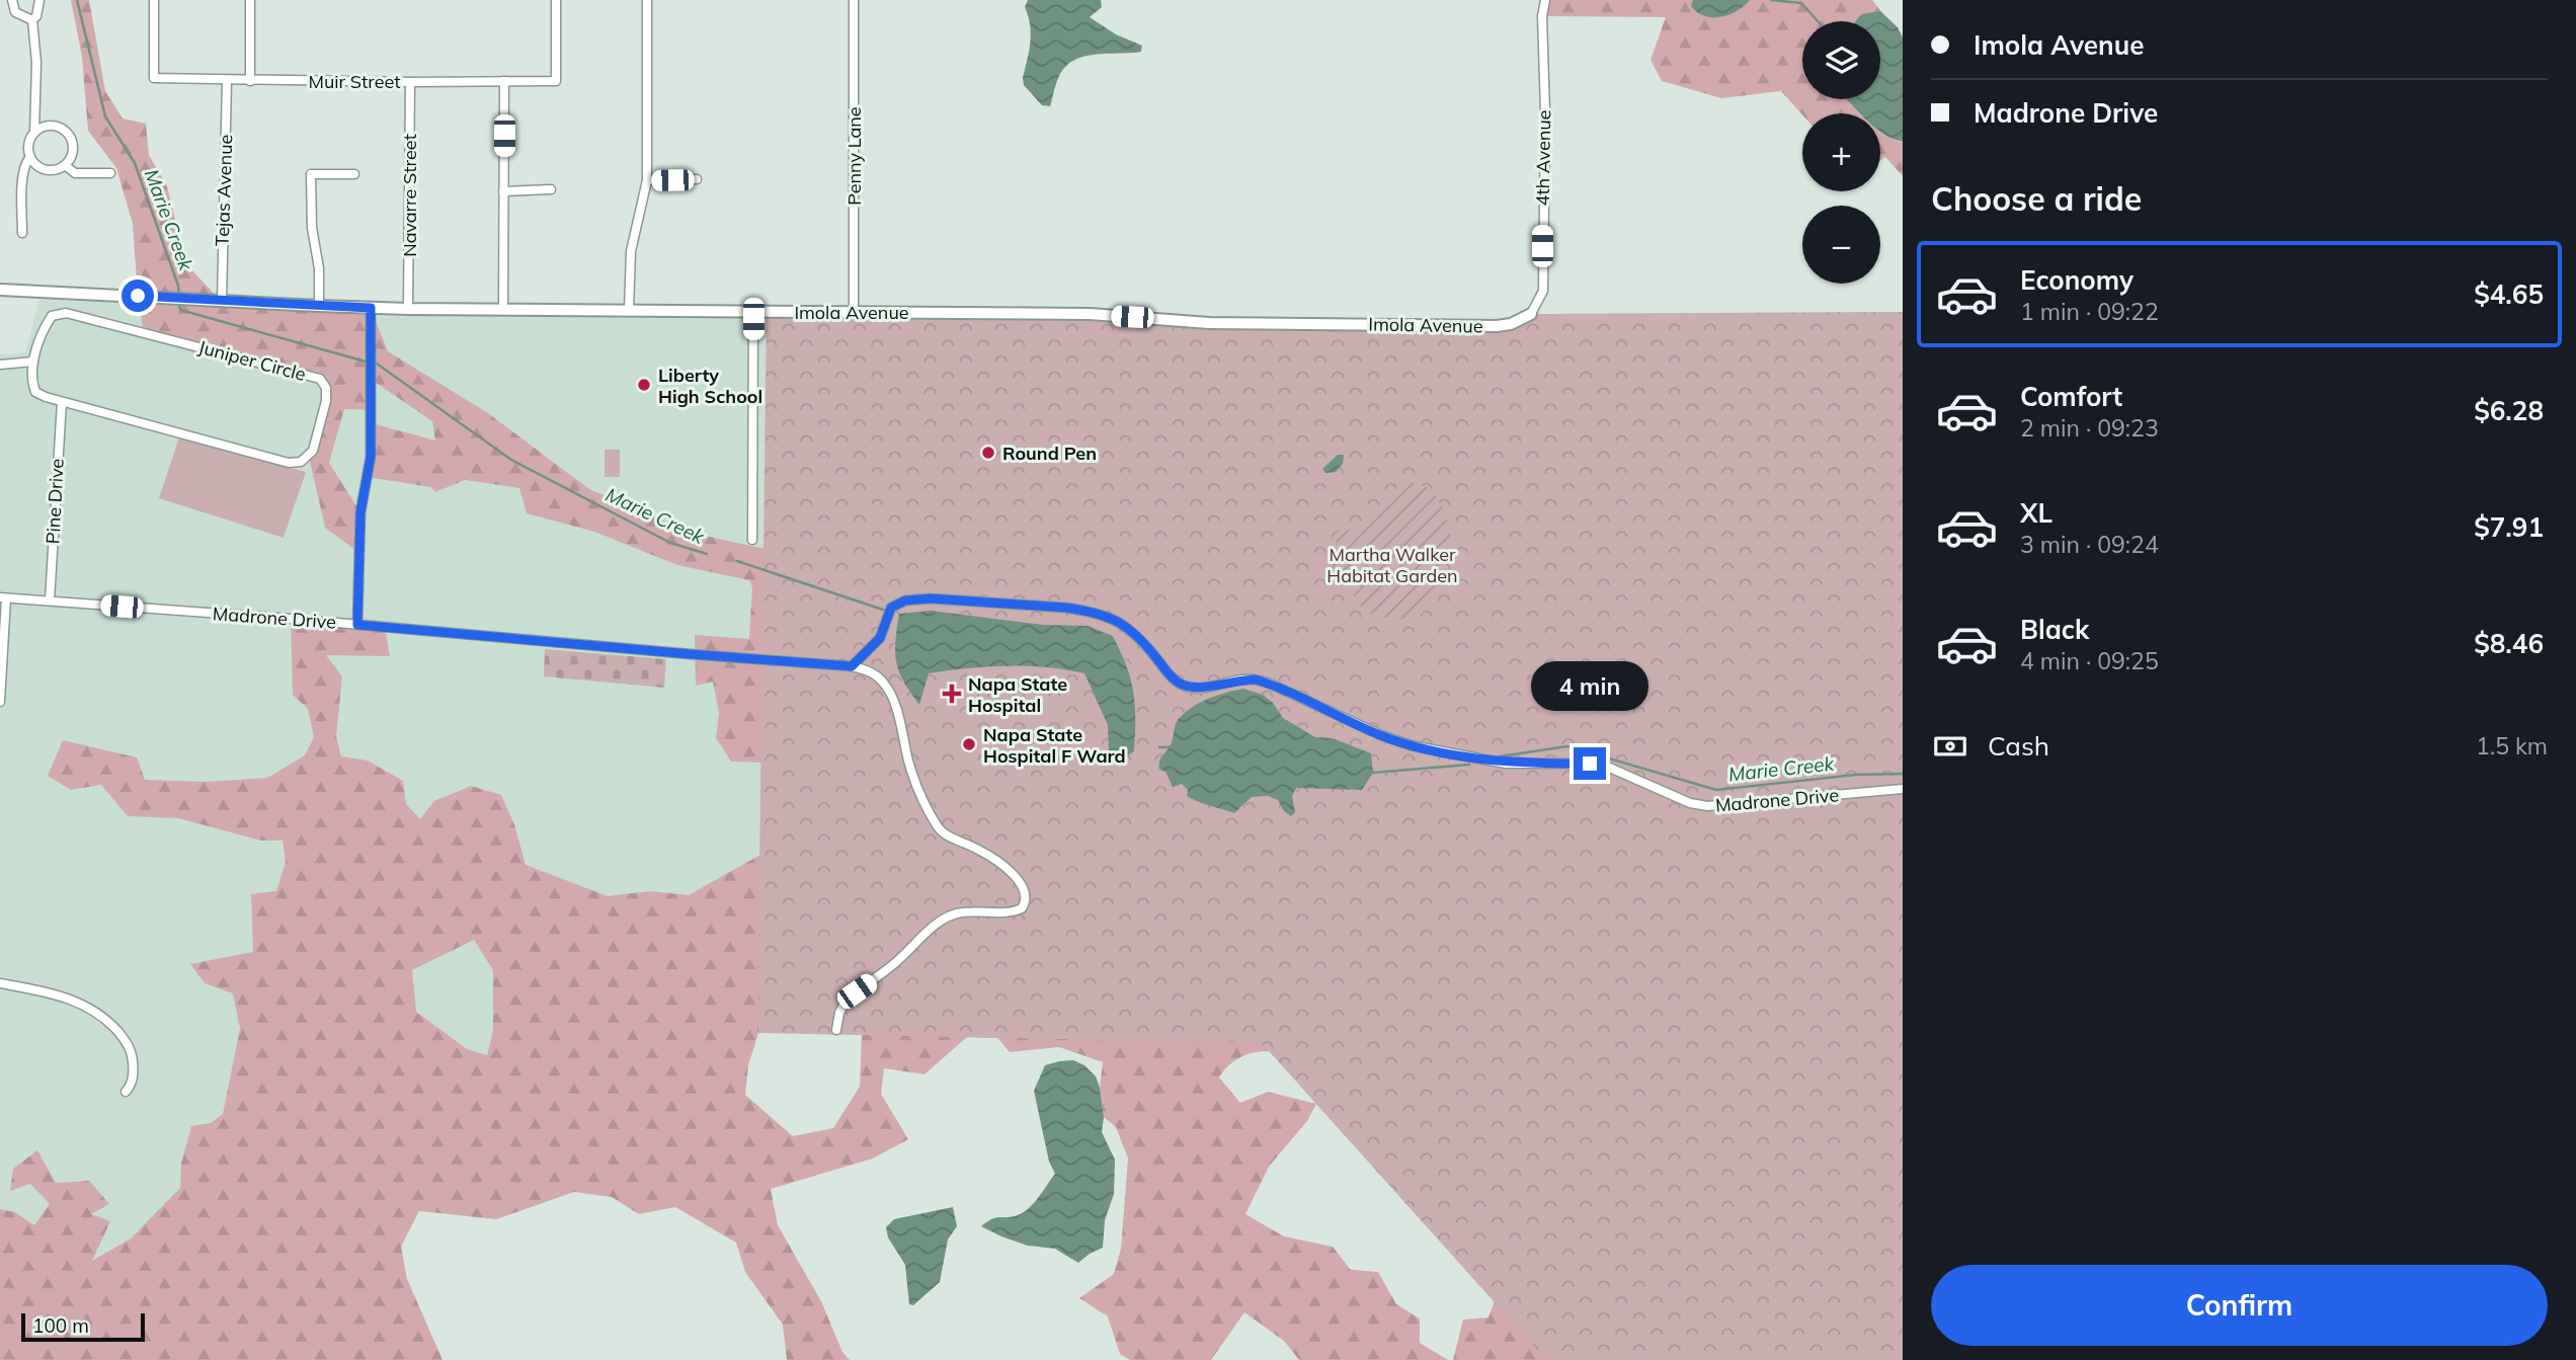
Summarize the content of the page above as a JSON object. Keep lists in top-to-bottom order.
{
  "streets": {
    "street": [
      "Muir Street",
      "Penny Lane",
      "4th Avenue",
      "Tejas Avenue",
      "Navarre Street",
      "Imola Avenue",
      "Juniper Circle",
      "Pine Drive",
      "Madrone Drive"
    ]
  },
  "crossings": [
    ["Muir Street", "Tejas Avenue"],
    ["Muir Street", "Navarre Street"],
    ["Penny Lane", "Imola Avenue"],
    ["4th Avenue", "Imola Avenue"],
    ["Tejas Avenue", "Imola Avenue"],
    ["Navarre Street", "Imola Avenue"],
    ["Juniper Circle", "Pine Drive"],
    ["Pine Drive", "Madrone Drive"]
  ],
  "water": ["Marie Creek"],
  "parks": ["Martha Walker Habitat Garden"],
  "places": {
    "other": ["Liberty High School", "Round Pen", "Napa State Hospital F Ward"],
    "health": ["Napa State Hospital"]
  },
  "scale_bar": "100 m",
  "page": {
    "banner": ["Imola Avenue", "Madrone Drive"],
    "map_buttons": ["+", "−"],
    "heading": "Choose a ride",
    "list": [
      {
        "name": "Economy",
        "note": "1 min · 09:22",
        "value": "$4.65"
      },
      {
        "name": "Comfort",
        "note": "2 min · 09:23",
        "value": "$6.28"
      },
      {
        "name": "XL",
        "note": "3 min · 09:24",
        "value": "$7.91"
      },
      {
        "name": "Black",
        "note": "4 min · 09:25",
        "value": "$8.46"
      }
    ],
    "bubble": "4 min",
    "pay": ["Cash", "1.5 km"],
    "buttons": "Confirm",
    "scale": "100 m"
  }
}
